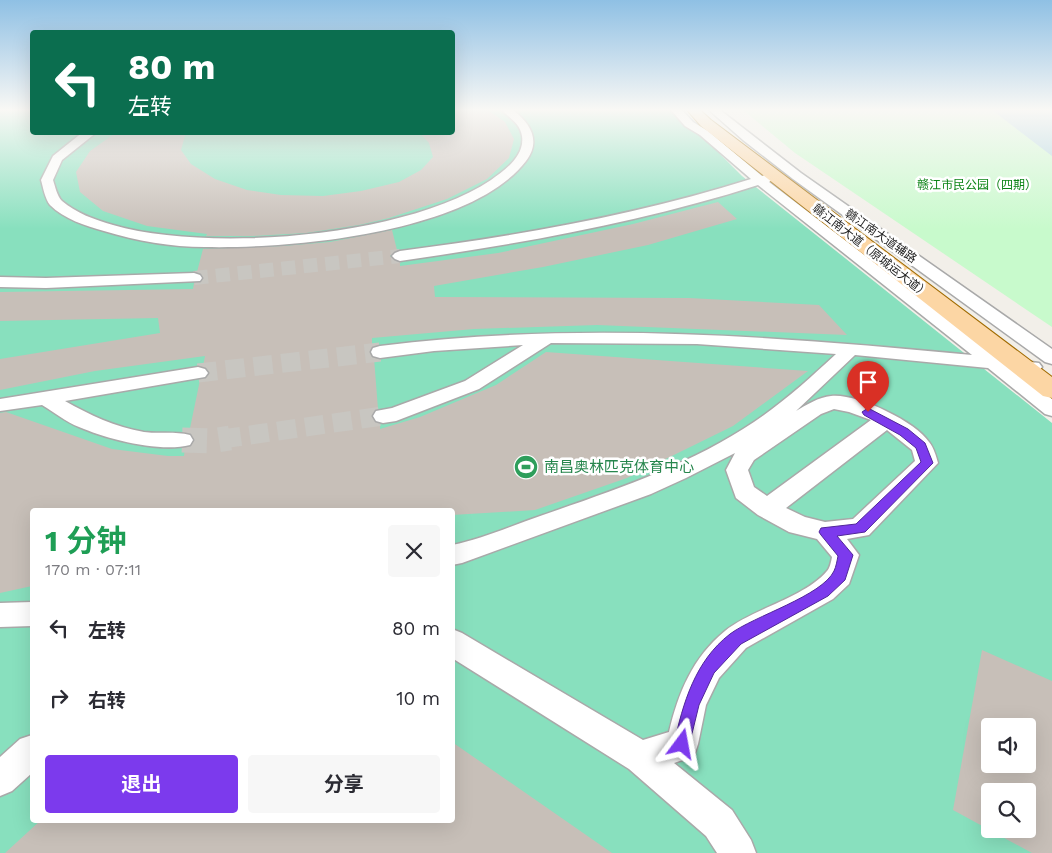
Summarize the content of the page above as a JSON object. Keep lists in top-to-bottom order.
{
  "streets": {
    "main road": ["赣江南大道（原城运大道）"],
    "street": ["赣江南大道辅路"]
  },
  "crossings": [
    ["赣江南大道辅路", "赣江南大道（原城运大道）"]
  ],
  "parks": ["赣江市民公园（四期）"],
  "places": {
    "sports": ["南昌奥林匹克体育中心"]
  },
  "page": {
    "turn": ["80 m", "左转"],
    "heading": ["1 分钟", "170 m · 07:11"],
    "list": [
      {
        "name": "左转",
        "value": "80 m"
      },
      {
        "name": "右转",
        "value": "10 m"
      }
    ],
    "buttons": ["退出", "分享"]
  }
}
